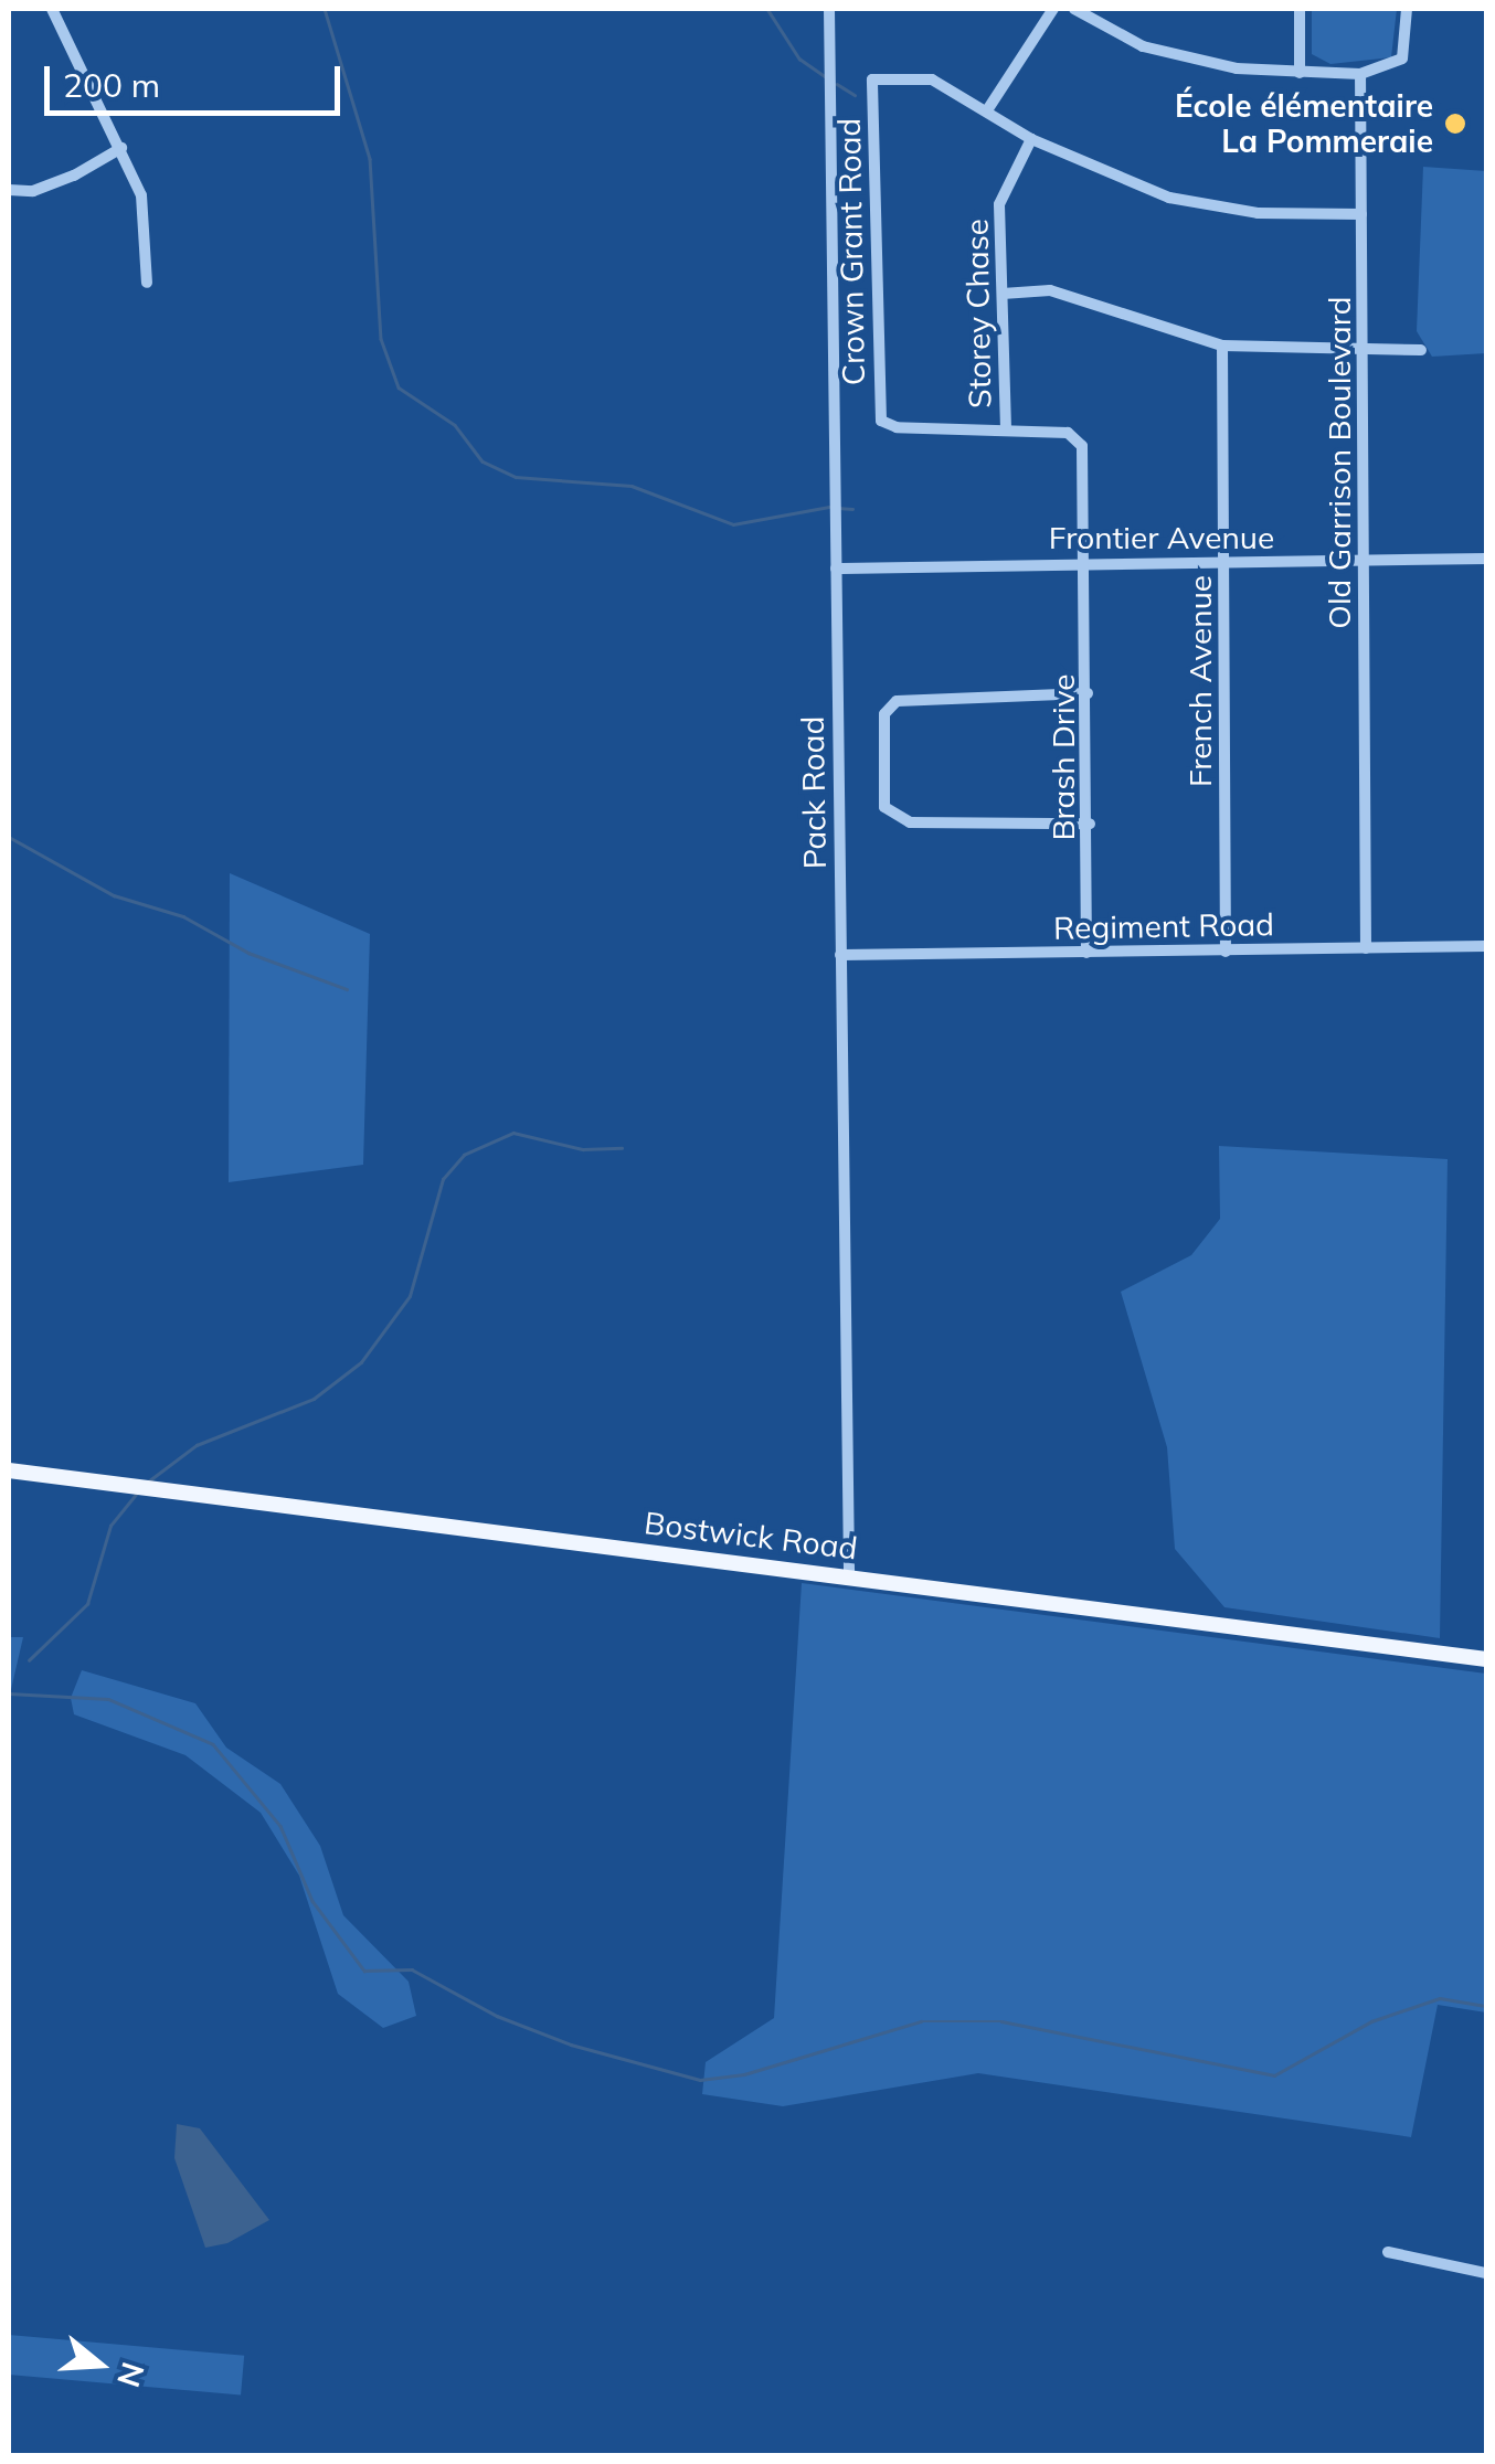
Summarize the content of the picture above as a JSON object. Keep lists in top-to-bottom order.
{
  "streets": {
    "main road": ["Bostwick Road"],
    "street": [
      "Crown Grant Road",
      "Storey Chase",
      "Old Garrison Boulevard",
      "Frontier Avenue",
      "French Avenue",
      "Brash Drive",
      "Pack Road",
      "Regiment Road"
    ]
  },
  "crossings": [
    ["Crown Grant Road", "Storey Chase"],
    ["Crown Grant Road", "Old Garrison Boulevard"],
    ["Crown Grant Road", "Frontier Avenue"],
    ["Crown Grant Road", "Brash Drive"],
    ["Old Garrison Boulevard", "Frontier Avenue"],
    ["Old Garrison Boulevard", "Regiment Road"],
    ["Frontier Avenue", "French Avenue"],
    ["Frontier Avenue", "Brash Drive"],
    ["Frontier Avenue", "Pack Road"],
    ["French Avenue", "Regiment Road"],
    ["Brash Drive", "Regiment Road"],
    ["Pack Road", "Regiment Road"],
    ["Pack Road", "Bostwick Road"]
  ],
  "places": ["École élémentaire La Pommeraie"],
  "scale_bar": "200 m",
  "north": "right"
}
